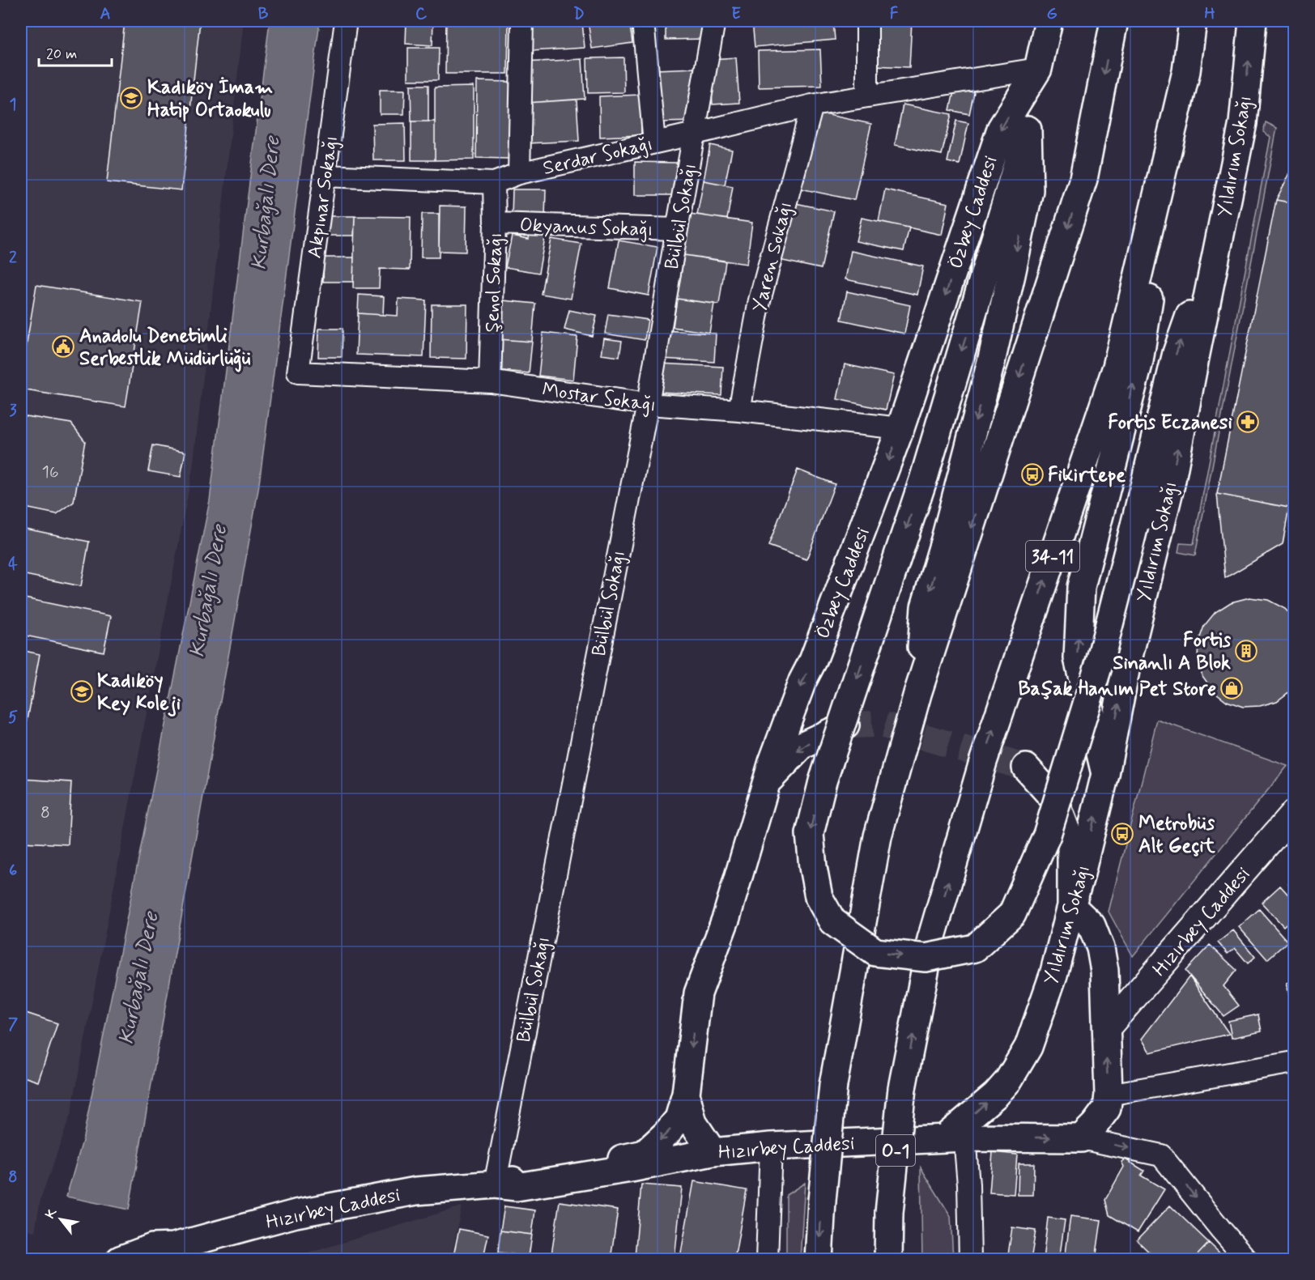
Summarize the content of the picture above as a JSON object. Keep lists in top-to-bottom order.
{
  "streets": {
    "main road": [
      "Yıldırım Sokağı",
      "Özbey Caddesi",
      "34-11",
      "Hızırbey Caddesi",
      "O-1"
    ],
    "street": [
      "Serdar Sokağı",
      "Akpınar Sokağı",
      "Bülbül Sokağı",
      "Okyanus Sokağı",
      "Yaren Sokağı",
      "Şenol Sokağı",
      "Mostar Sokağı"
    ]
  },
  "crossings": [
    ["Serdar Sokağı", "Akpınar Sokağı"],
    ["Serdar Sokağı", "Özbey Caddesi"],
    ["Serdar Sokağı", "Bülbül Sokağı"],
    ["Serdar Sokağı", "Yaren Sokağı"],
    ["Serdar Sokağı", "Şenol Sokağı"],
    ["Yıldırım Sokağı", "Hızırbey Caddesi"],
    ["Akpınar Sokağı", "Mostar Sokağı"],
    ["Özbey Caddesi", "Mostar Sokağı"],
    ["Özbey Caddesi", "Hızırbey Caddesi"],
    ["Bülbül Sokağı", "Okyanus Sokağı"],
    ["Bülbül Sokağı", "Mostar Sokağı"],
    ["Bülbül Sokağı", "Hızırbey Caddesi"],
    ["Okyanus Sokağı", "Şenol Sokağı"],
    ["Yaren Sokağı", "Mostar Sokağı"],
    ["Şenol Sokağı", "Mostar Sokağı"],
    ["34-11", "O-1"]
  ],
  "water": ["Kurbağalı Dere"],
  "places": {
    "school or university": ["Kadıköy İmam Hatip Ortaokulu", "Kadıköy Key Koleji"],
    "public building": ["Anadolu Denetimli Serbestlik Müdürlüğü"],
    "pharmacy": ["Fortis Eczanesi"],
    "bus stop": ["Fikirtepe", "Metrobüs Alt Geçit"],
    "building": ["Fortis Sinanlı A Blok"],
    "shop": ["Başak Hanım Pet Store"]
  },
  "house_numbers": ["16", "8"],
  "scale_bar": "20 m",
  "north": "top left",
  "grid": {
    "columns": [
      "A",
      "B",
      "C",
      "D",
      "E",
      "F",
      "G",
      "H"
    ],
    "rows": [
      "1",
      "2",
      "3",
      "4",
      "5",
      "6",
      "7",
      "8"
    ]
  }
}
